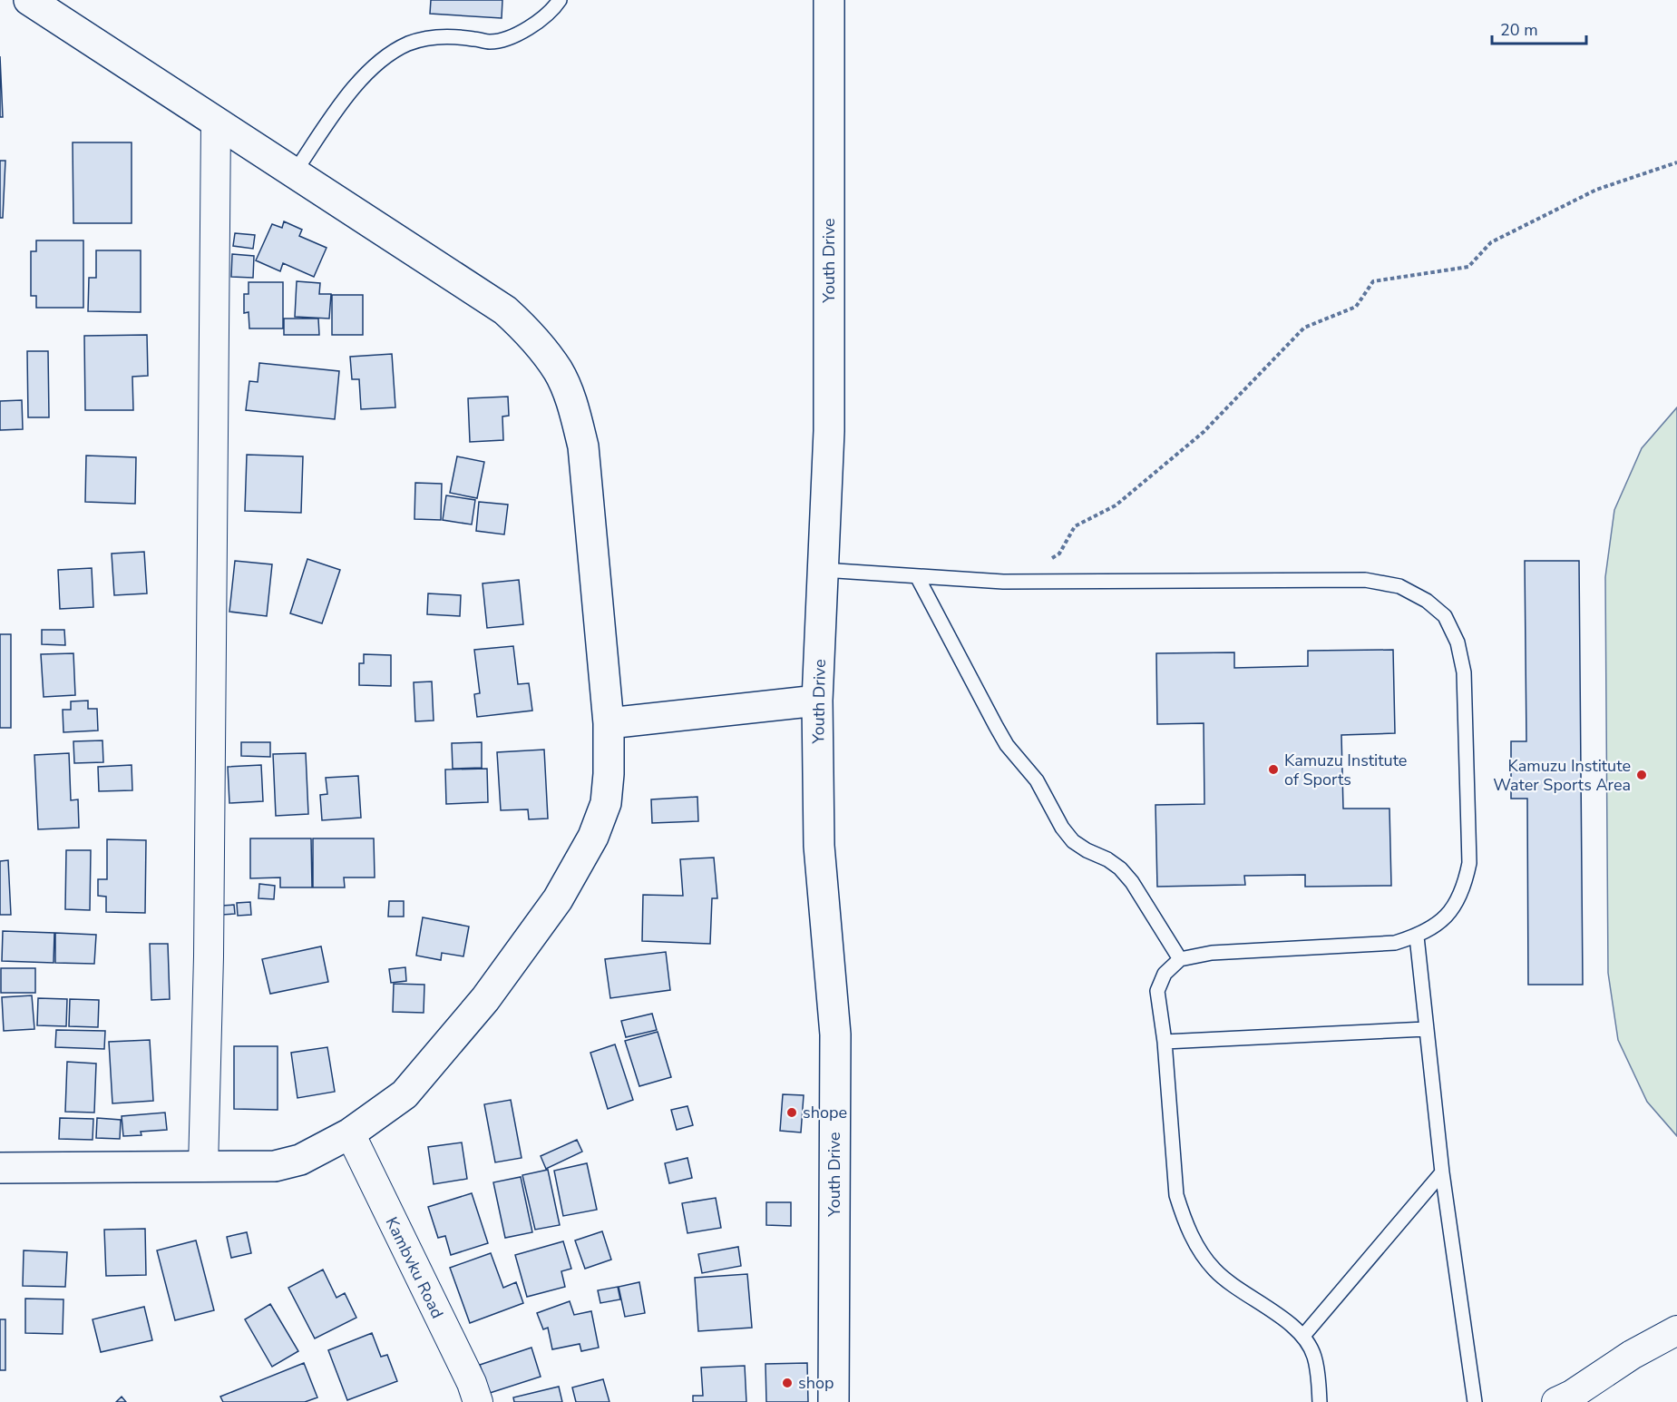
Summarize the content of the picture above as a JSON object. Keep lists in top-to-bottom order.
{
  "streets": {
    "street": ["Youth Drive", "Kambvku Road"]
  },
  "places": [
    "Kamuzu Institute of Sports",
    "Kamuzu Institute Water Sports Area",
    "shope",
    "shop"
  ],
  "scale_bar": "20 m"
}
